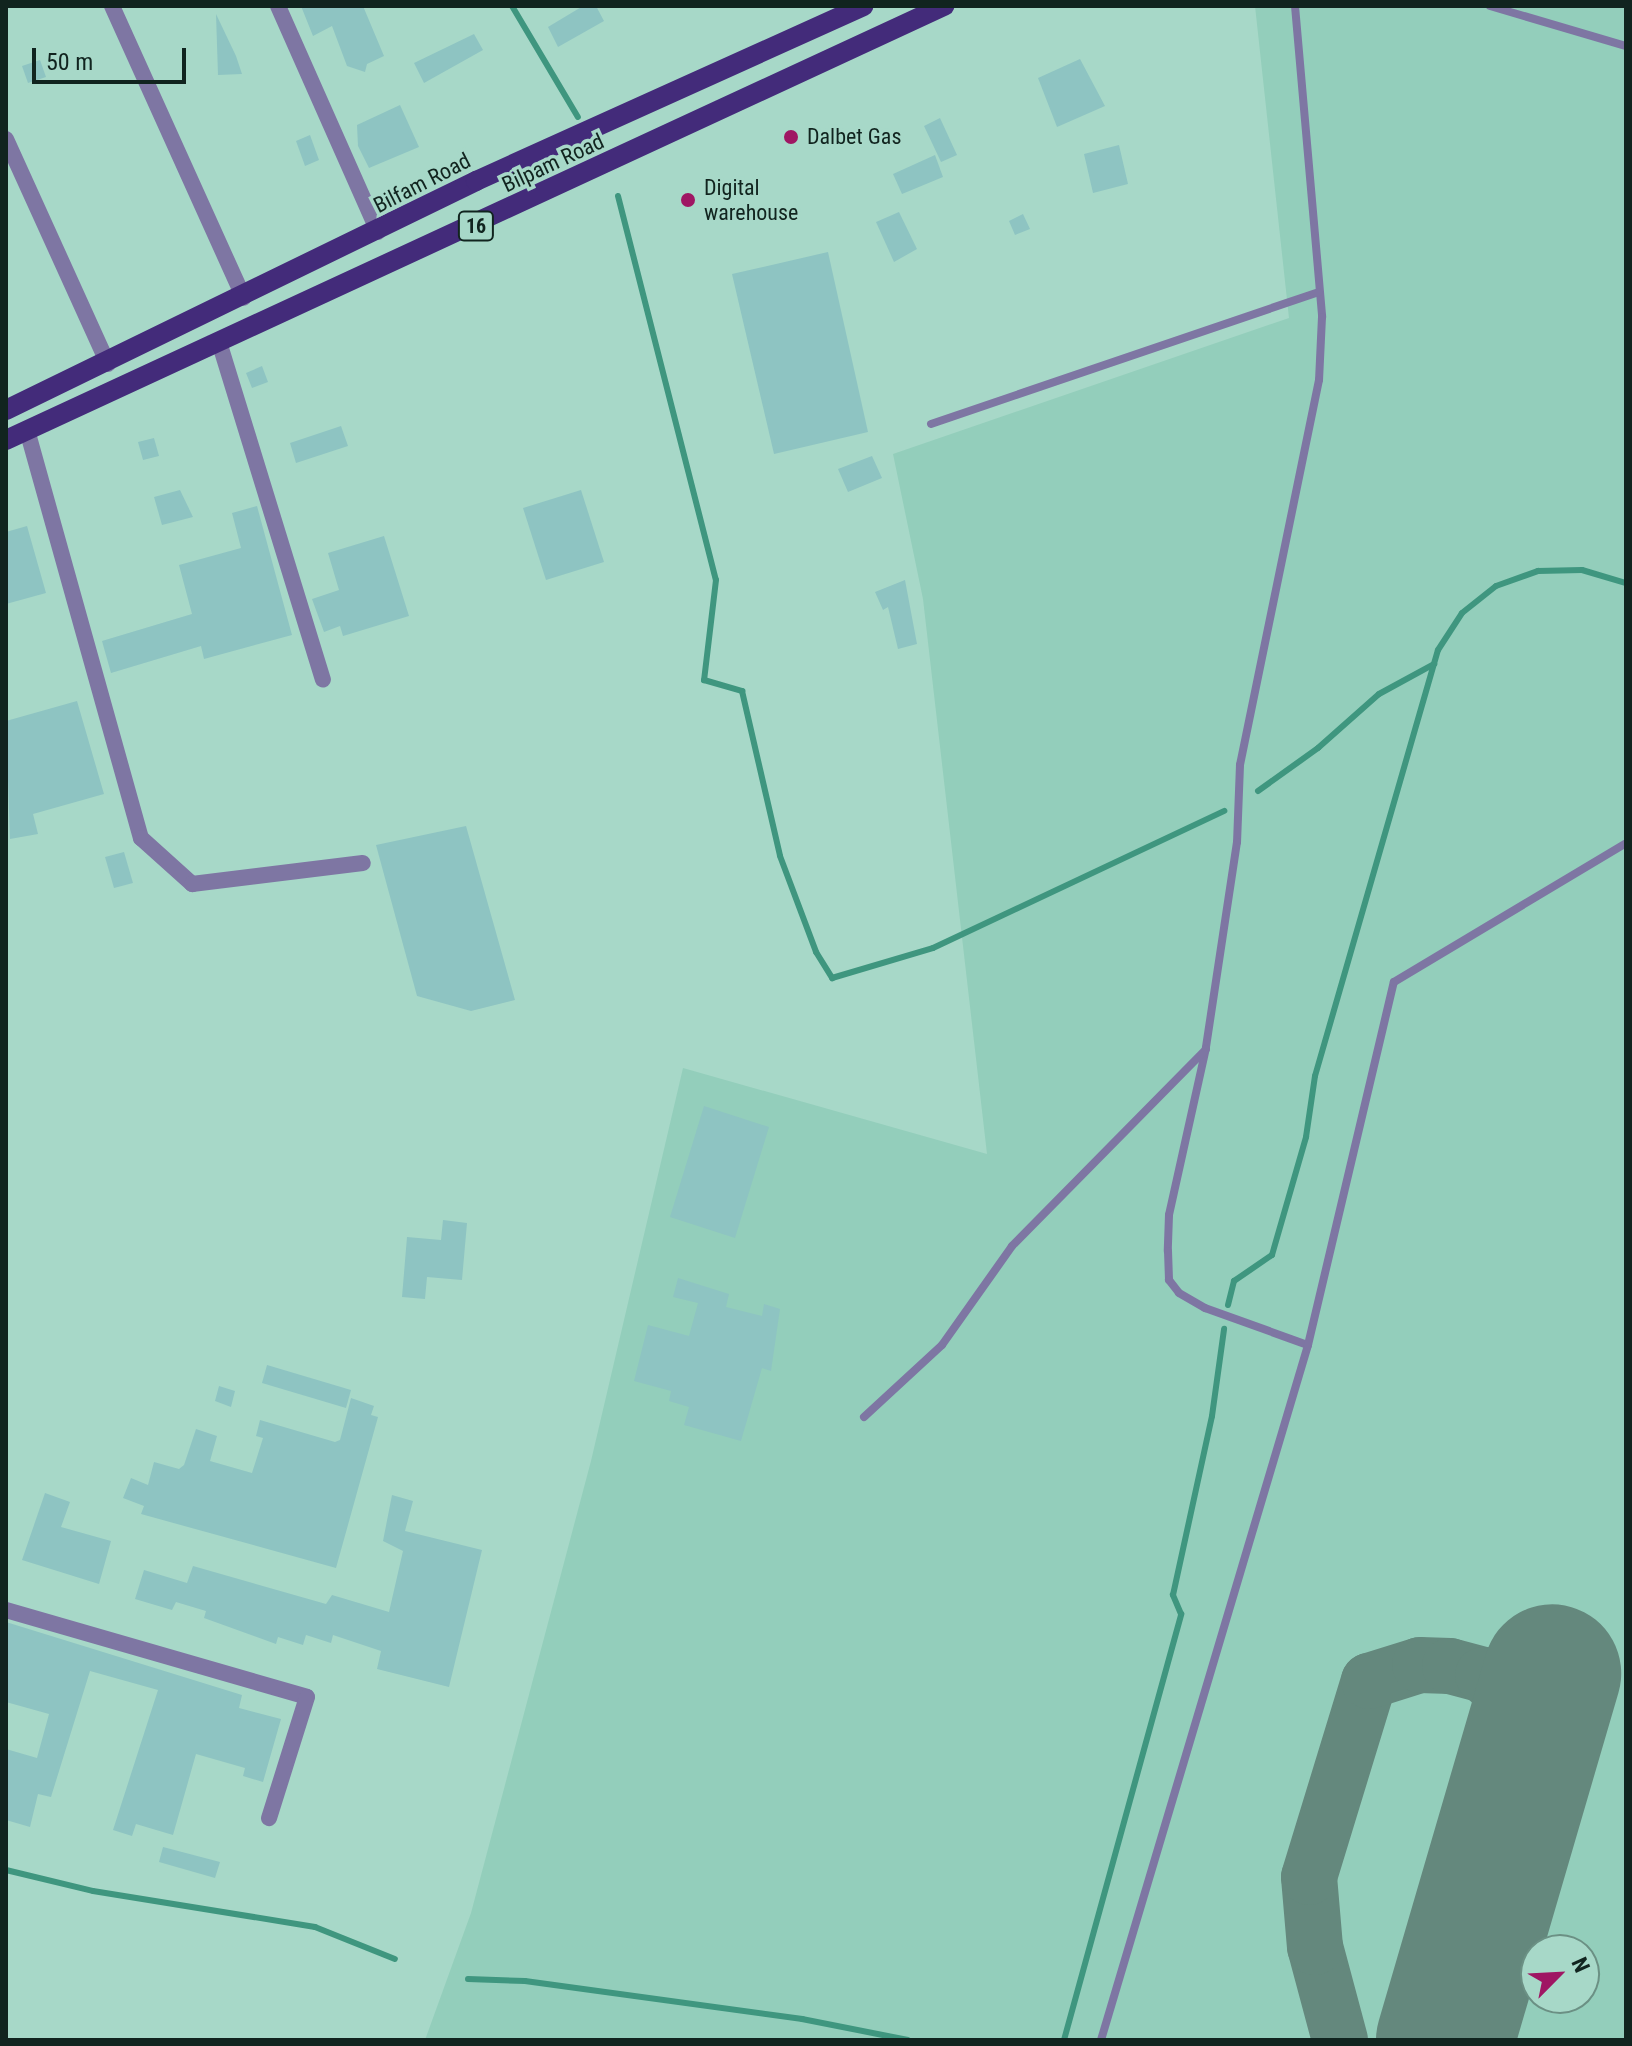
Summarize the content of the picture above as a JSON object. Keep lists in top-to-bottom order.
{
  "streets": {
    "main road": ["Bilpam Road", "Bilfam Road", "16"]
  },
  "places": ["Dalbet Gas", "Digital warehouse"],
  "scale_bar": "50 m",
  "north": "top right"
}
